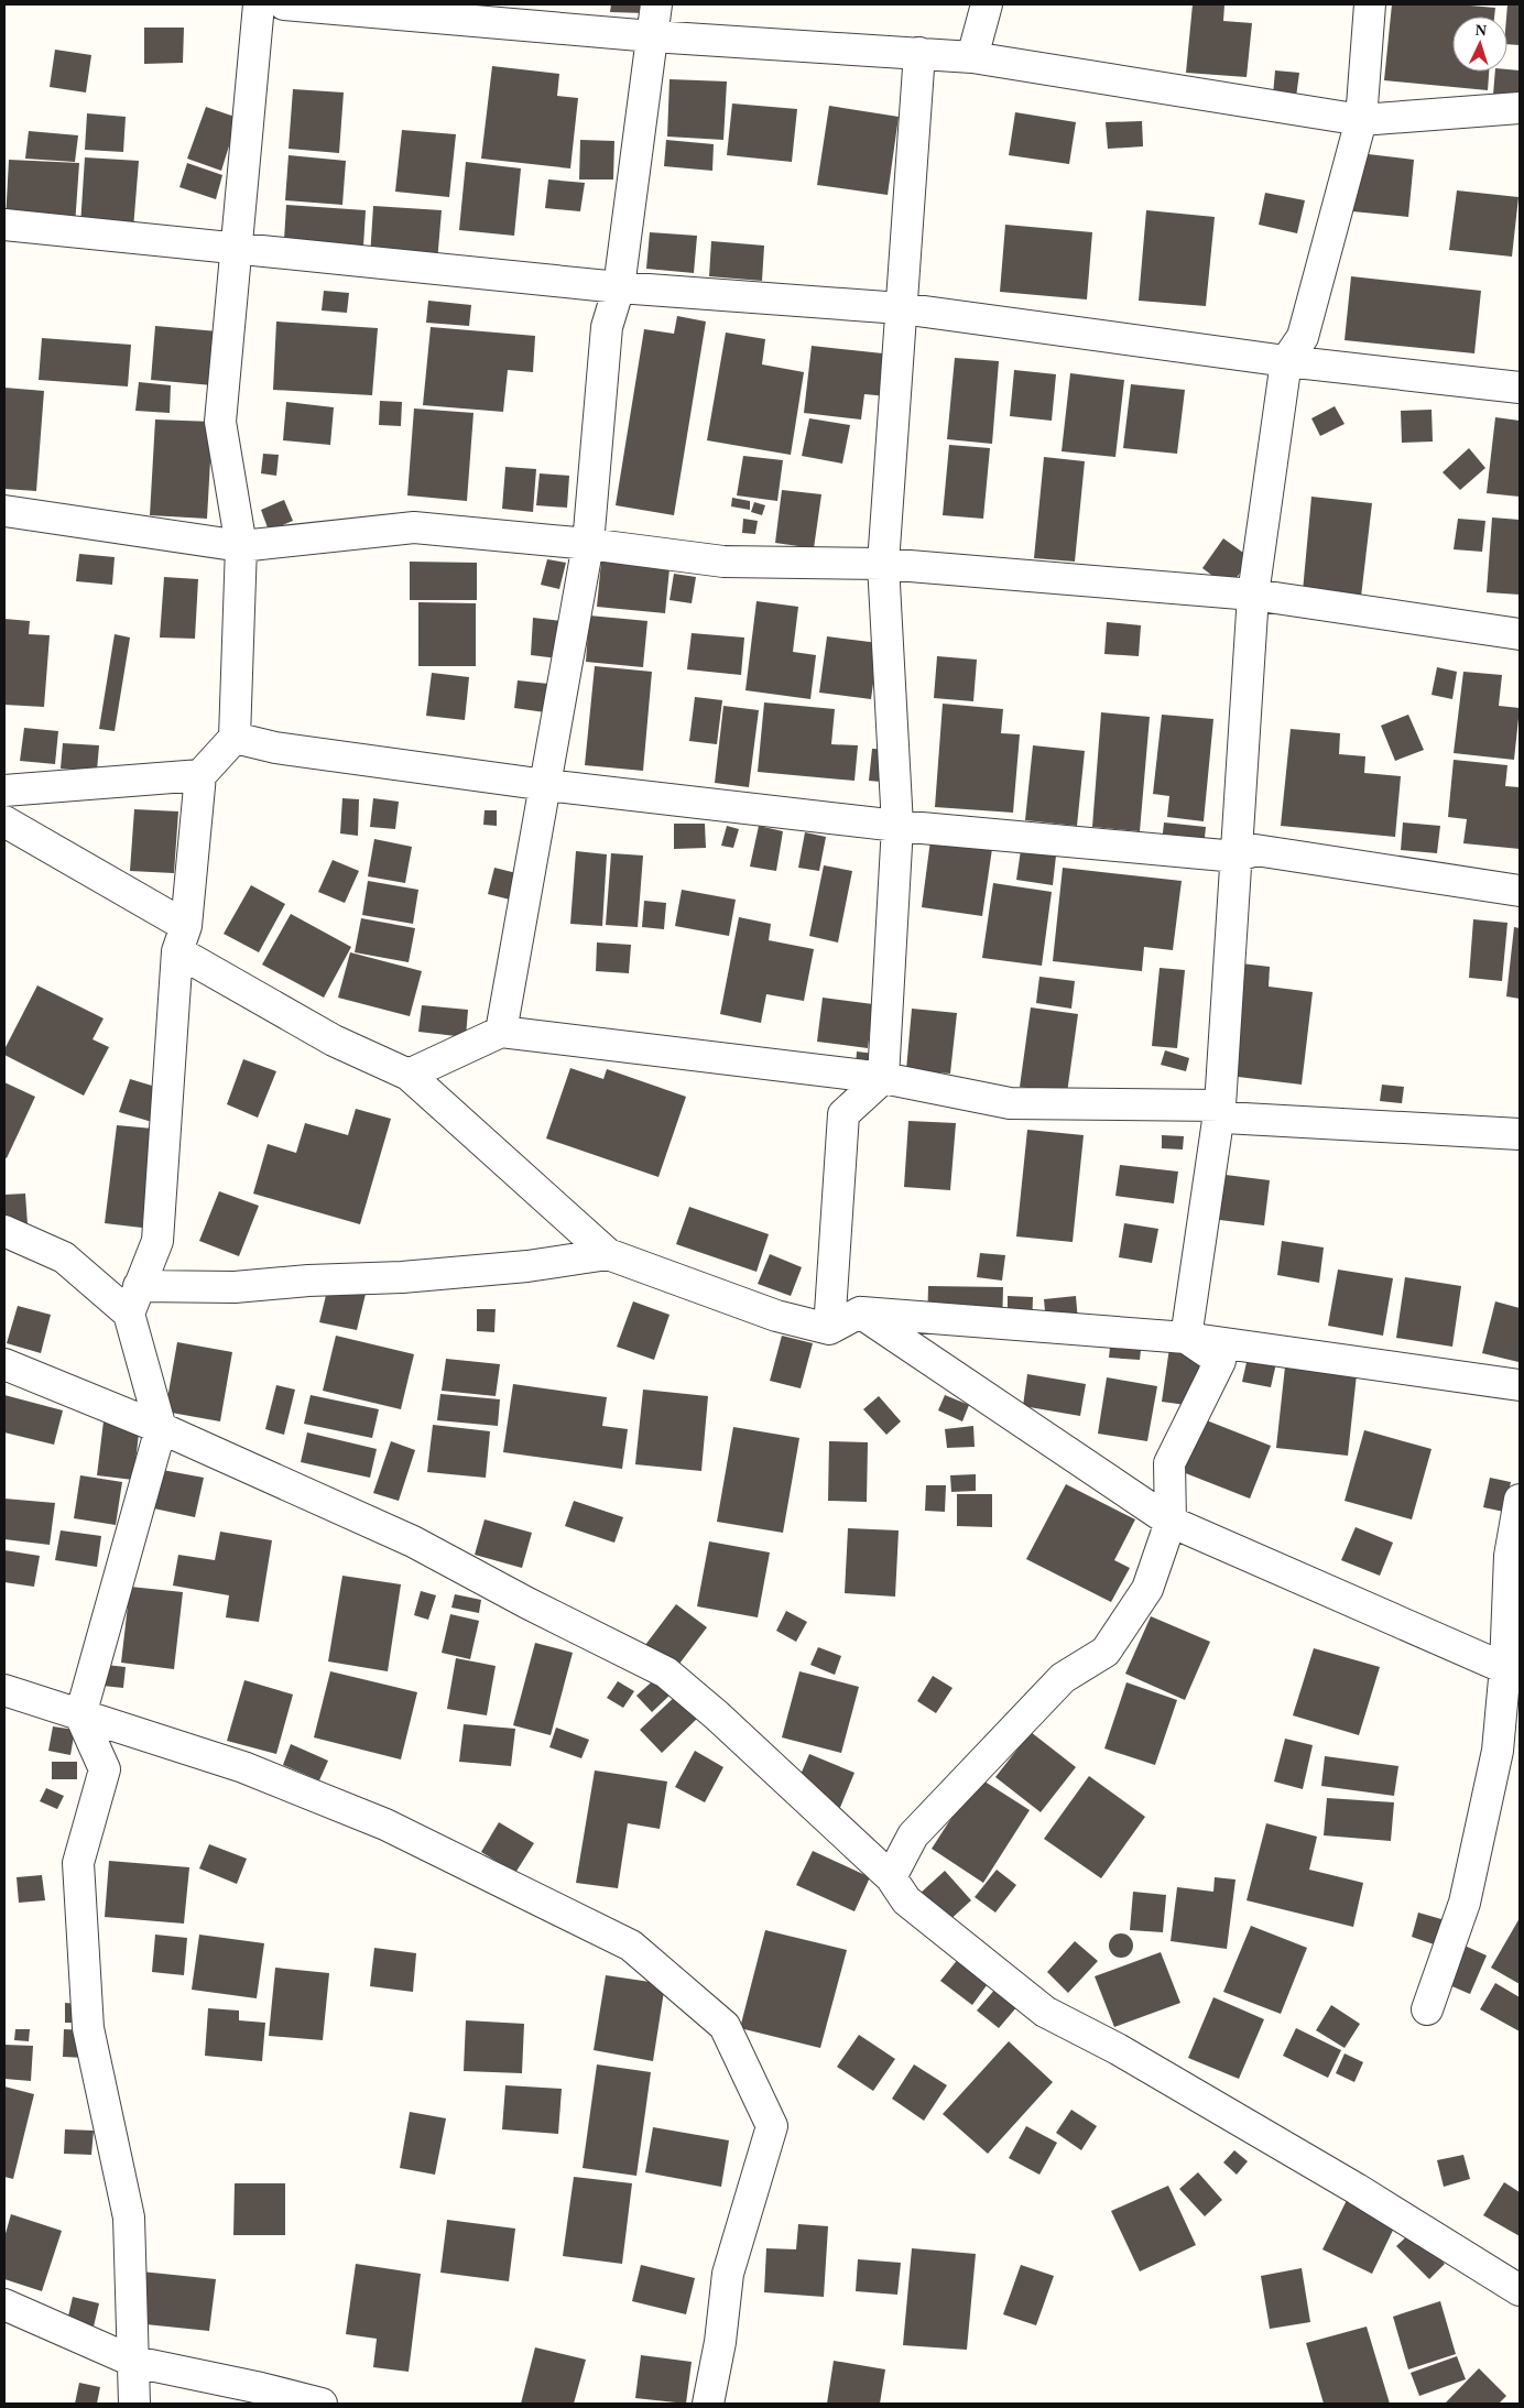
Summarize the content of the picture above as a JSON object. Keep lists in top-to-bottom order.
{
  "north": "top"
}
